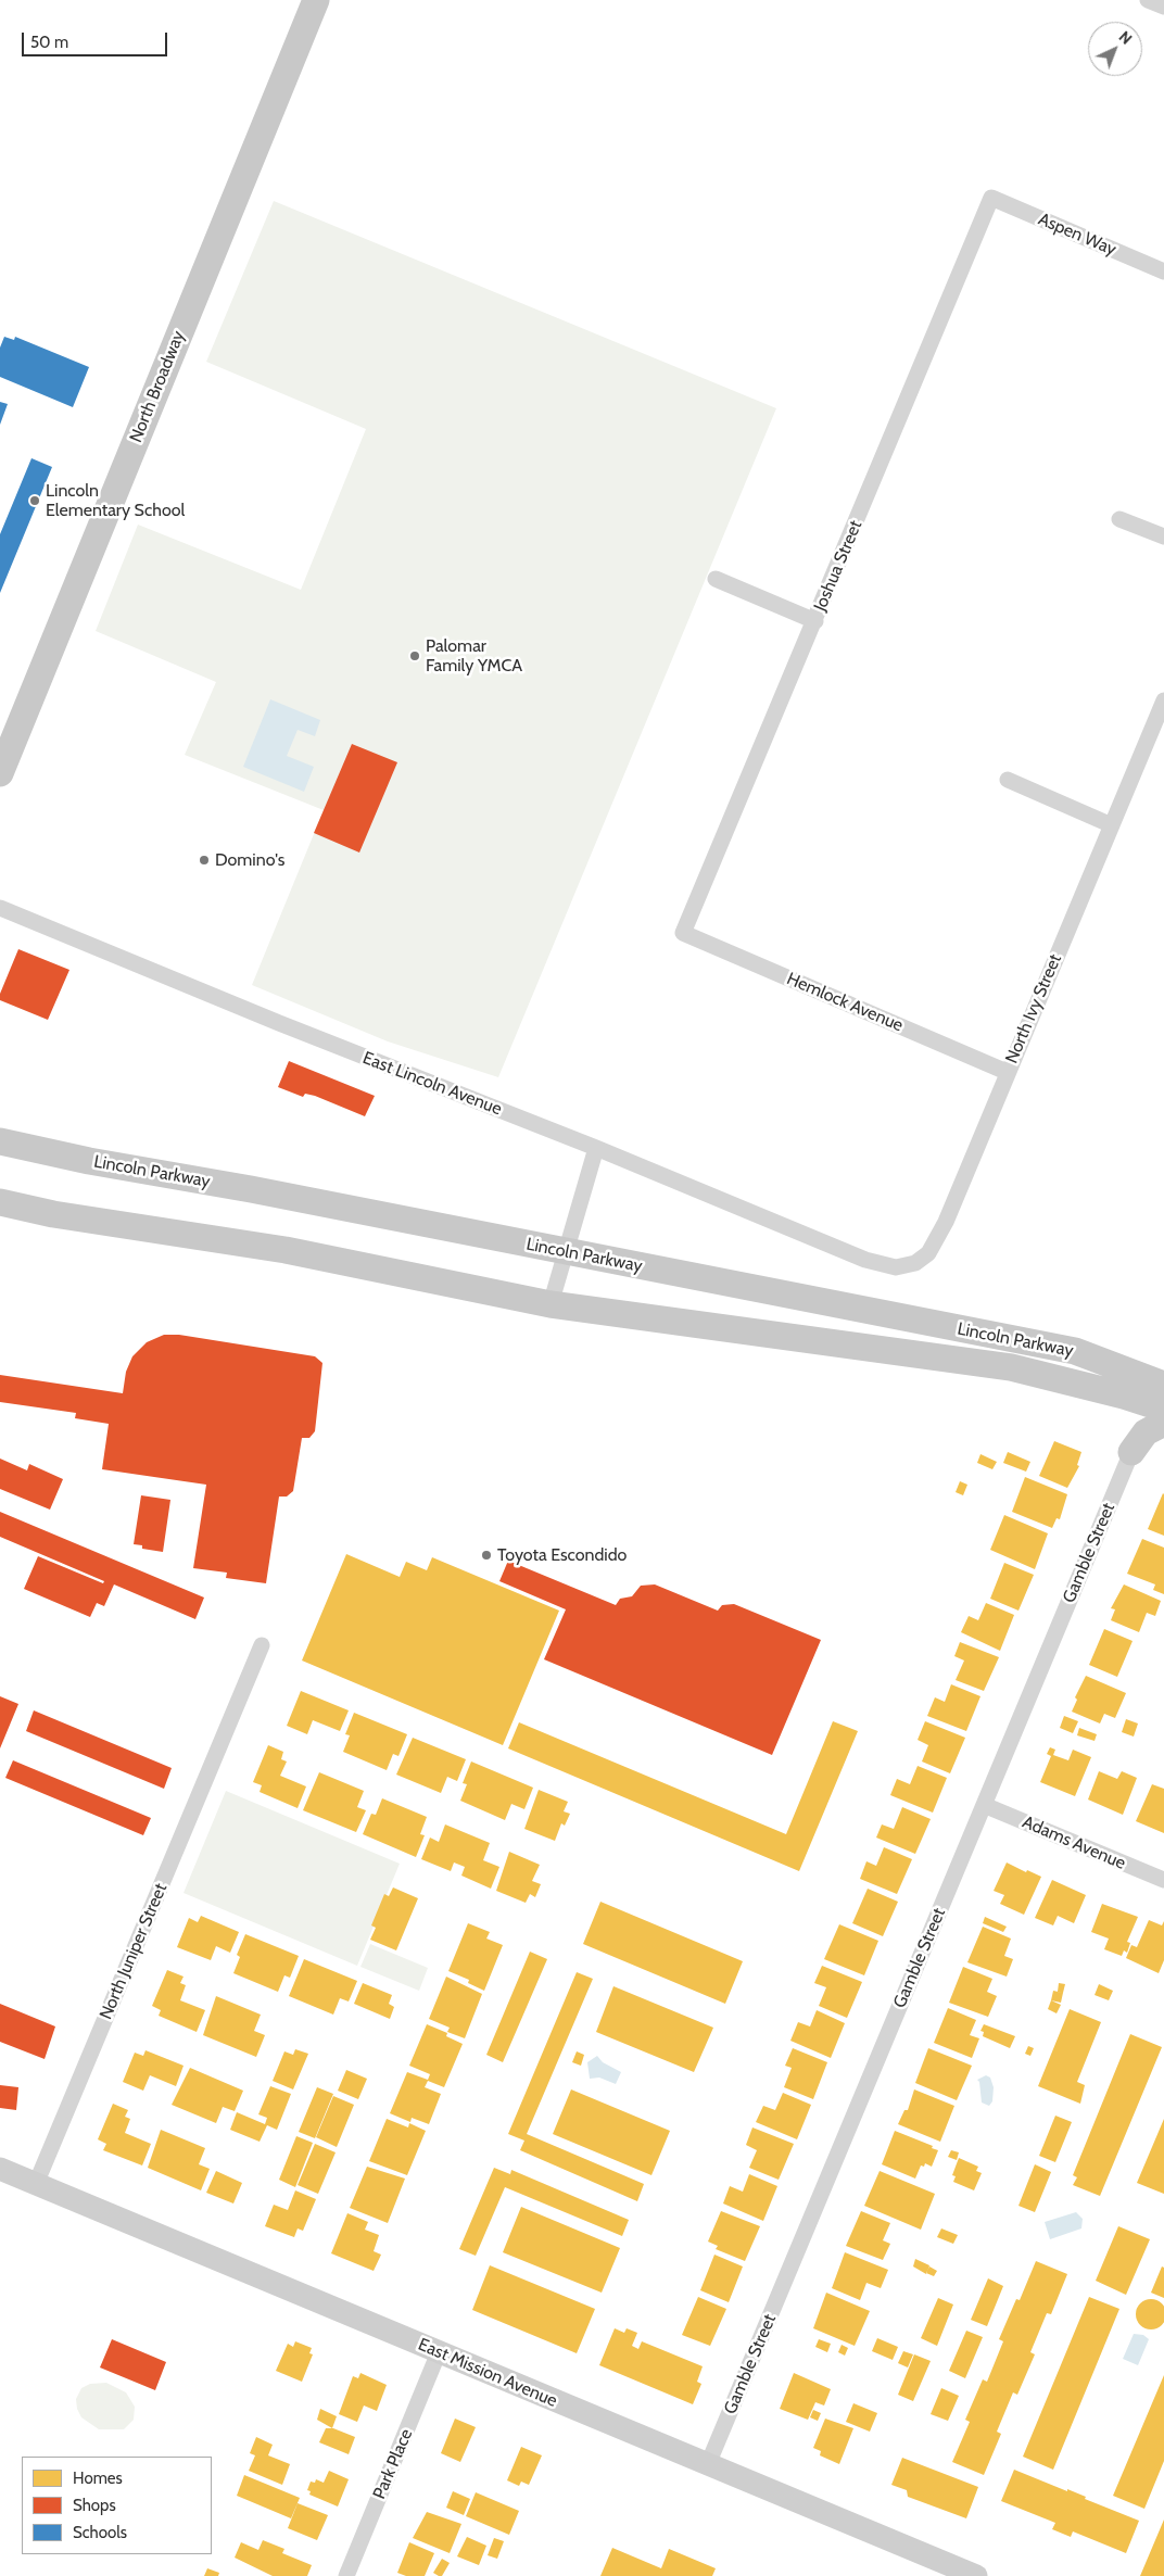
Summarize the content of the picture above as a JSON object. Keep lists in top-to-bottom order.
{
  "streets": {
    "main road": ["North Broadway", "Lincoln Parkway", "East Mission Avenue"],
    "street": [
      "Aspen Way",
      "Joshua Street",
      "Hemlock Avenue",
      "North Ivy Street",
      "East Lincoln Avenue",
      "Gamble Street",
      "Adams Avenue",
      "North Juniper Street",
      "Park Place"
    ]
  },
  "crossings": [
    ["Aspen Way", "Joshua Street"],
    ["Joshua Street", "Hemlock Avenue"],
    ["Hemlock Avenue", "North Ivy Street"],
    ["North Ivy Street", "East Lincoln Avenue"],
    ["Gamble Street", "Adams Avenue"],
    ["Gamble Street", "East Mission Avenue"],
    ["North Juniper Street", "East Mission Avenue"],
    ["East Mission Avenue", "Park Place"]
  ],
  "places": [
    "Lincoln Elementary School",
    "Palomar Family YMCA",
    "Domino's",
    "Toyota Escondido"
  ],
  "legend": ["Homes", "Shops", "Schools"],
  "scale_bar": "50 m",
  "north": "top right"
}
